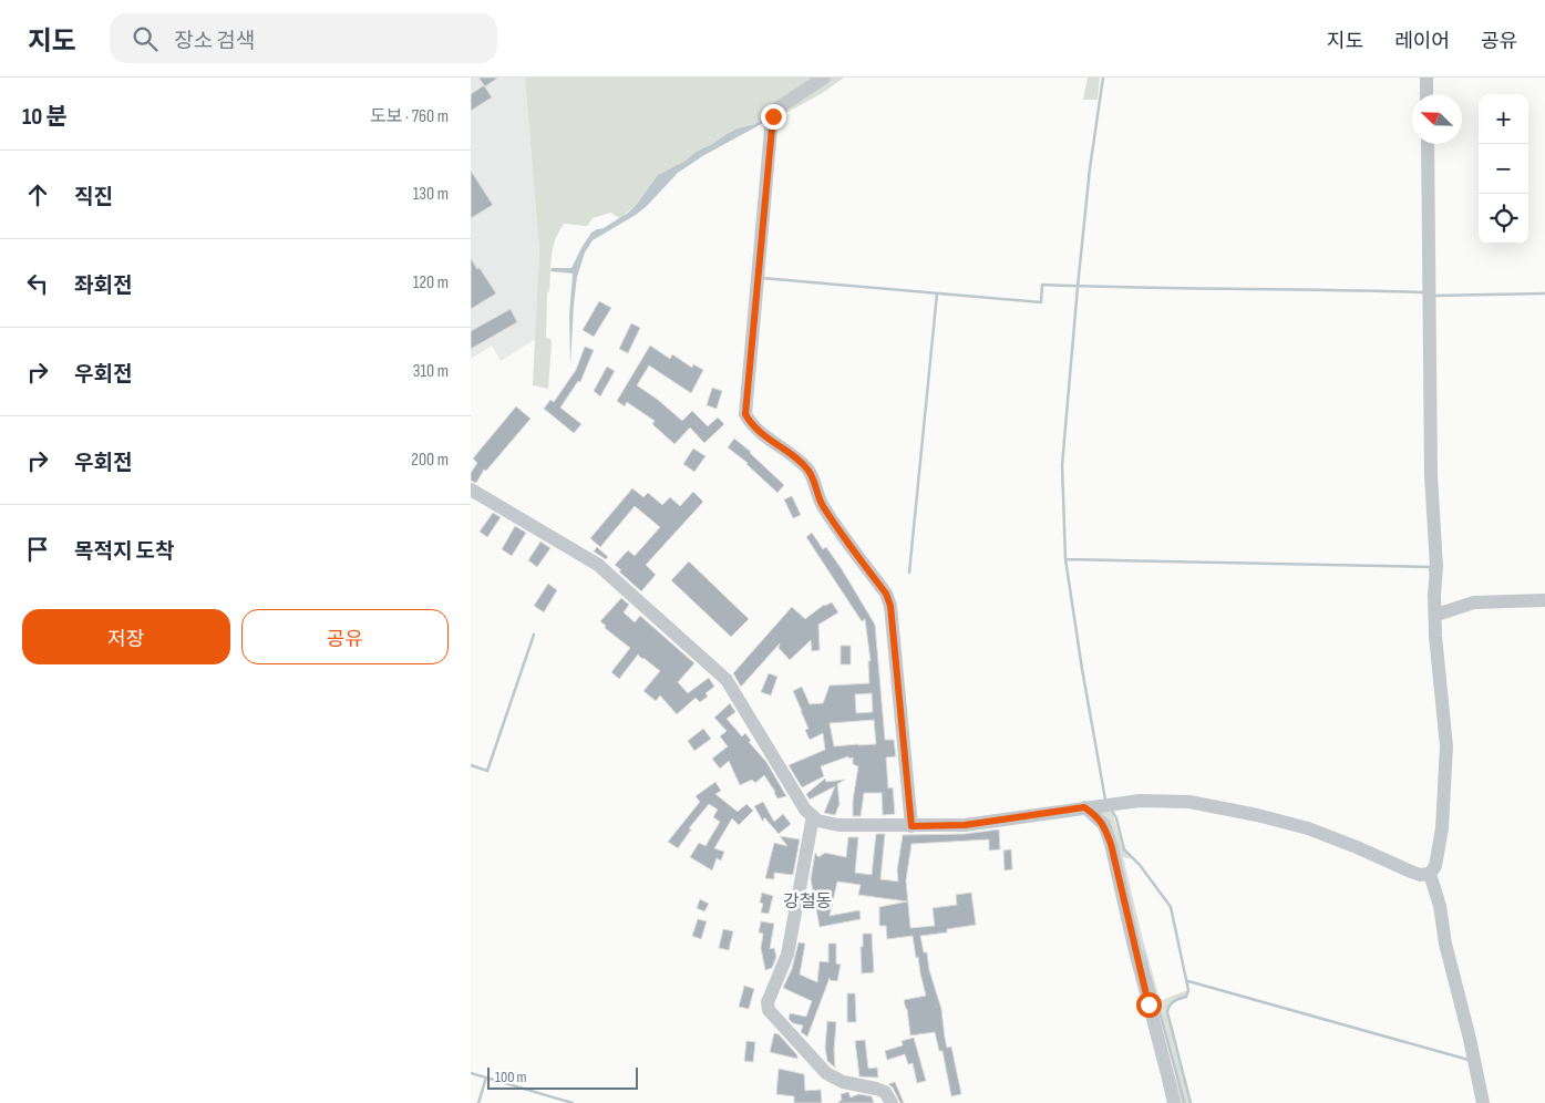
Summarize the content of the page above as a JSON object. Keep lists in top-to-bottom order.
{
  "districts": ["강철동"],
  "scale_bar": "100 m",
  "north": "top left",
  "page": {
    "header": "지도",
    "search": "장소 검색",
    "nav": ["지도", "레이어", "공유"],
    "heading": ["10 분", "도보 · 760 m"],
    "map_buttons": ["+", "−"],
    "list": [
      ["직진", "130 m"],
      ["좌회전", "120 m"],
      ["우회전", "310 m"],
      ["우회전", "200 m"],
      "목적지 도착"
    ],
    "buttons": ["저장", "공유"],
    "scale": "100 m"
  }
}
